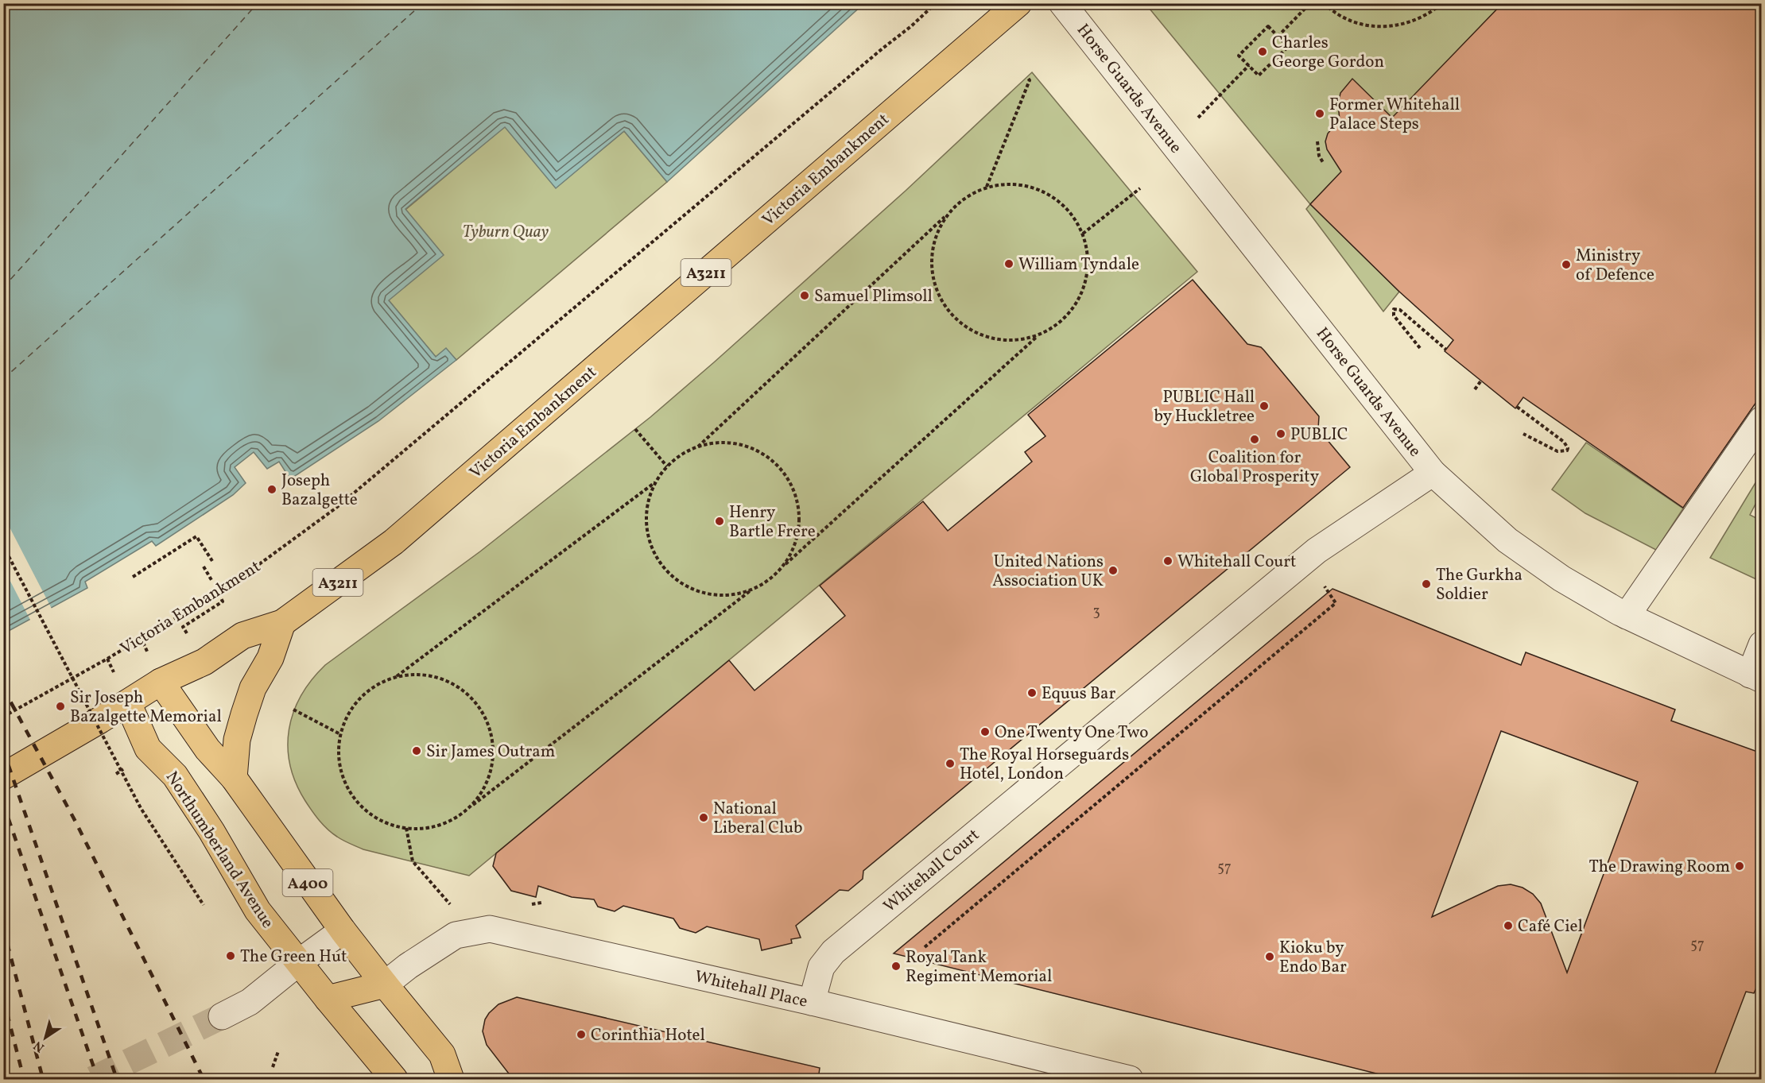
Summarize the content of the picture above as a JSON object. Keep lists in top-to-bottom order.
{
  "streets": {
    "main road": [
      "Victoria Embankment",
      "A3211",
      "Northumberland Avenue",
      "A400"
    ],
    "street": ["Horse Guards Avenue", "Whitehall Court", "Whitehall Place"]
  },
  "crossings": [
    ["Horse Guards Avenue", "Whitehall Court"],
    ["Victoria Embankment", "Northumberland Avenue"],
    ["Victoria Embankment", "A400"],
    ["Whitehall Court", "Whitehall Place"],
    ["A400", "Whitehall Place"]
  ],
  "parks": ["Tyburn Quay"],
  "places": [
    "Charles George Gordon",
    "Former Whitehall Palace Steps",
    "William Tyndale",
    "Ministry of Defence",
    "Samuel Plimsoll",
    "PUBLIC Hall by Huckletree",
    "PUBLIC",
    "Coalition for Global Prosperity",
    "Joseph Bazalgette",
    "Henry Bartle Frere",
    "Whitehall Court",
    "United Nations Association UK",
    "The Gurkha Soldier",
    "Equus Bar",
    "Sir Joseph Bazalgette Memorial",
    "One Twenty One Two",
    "Sir James Outram",
    "The Royal Horseguards Hotel, London",
    "National Liberal Club",
    "The Drawing Room",
    "Café Ciel",
    "The Green Hut",
    "Kioku by Endo Bar",
    "Royal Tank Regiment Memorial",
    "Corinthia Hotel"
  ],
  "house_numbers": ["3", "57", "57"],
  "north": "bottom left"
}
